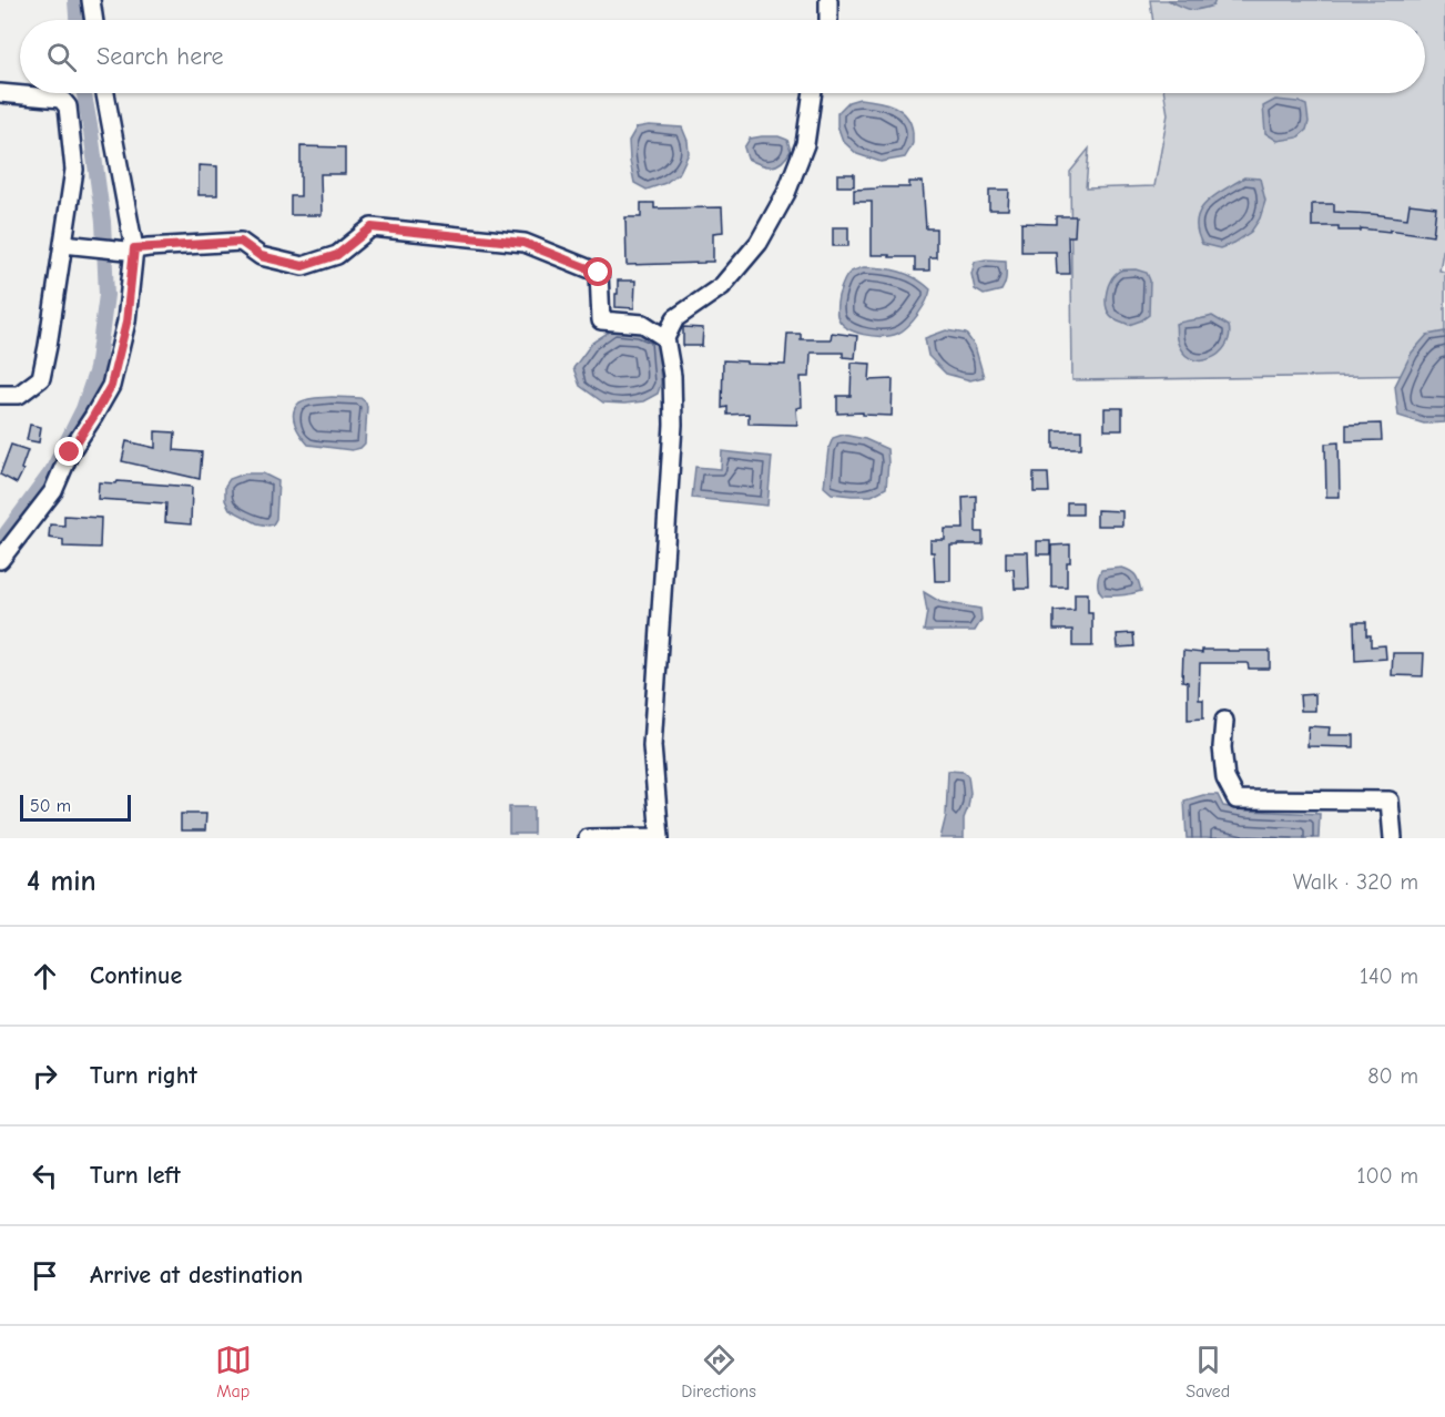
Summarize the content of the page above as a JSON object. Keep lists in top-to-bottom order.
{
  "scale_bar": "50 m",
  "page": {
    "search": "Search here",
    "scale": "50 m",
    "heading": ["4 min", "Walk · 320 m"],
    "list": [
      ["Continue", "140 m"],
      ["Turn right", "80 m"],
      ["Turn left", "100 m"],
      "Arrive at destination"
    ],
    "nav": ["Map", "Directions", "Saved"]
  }
}
